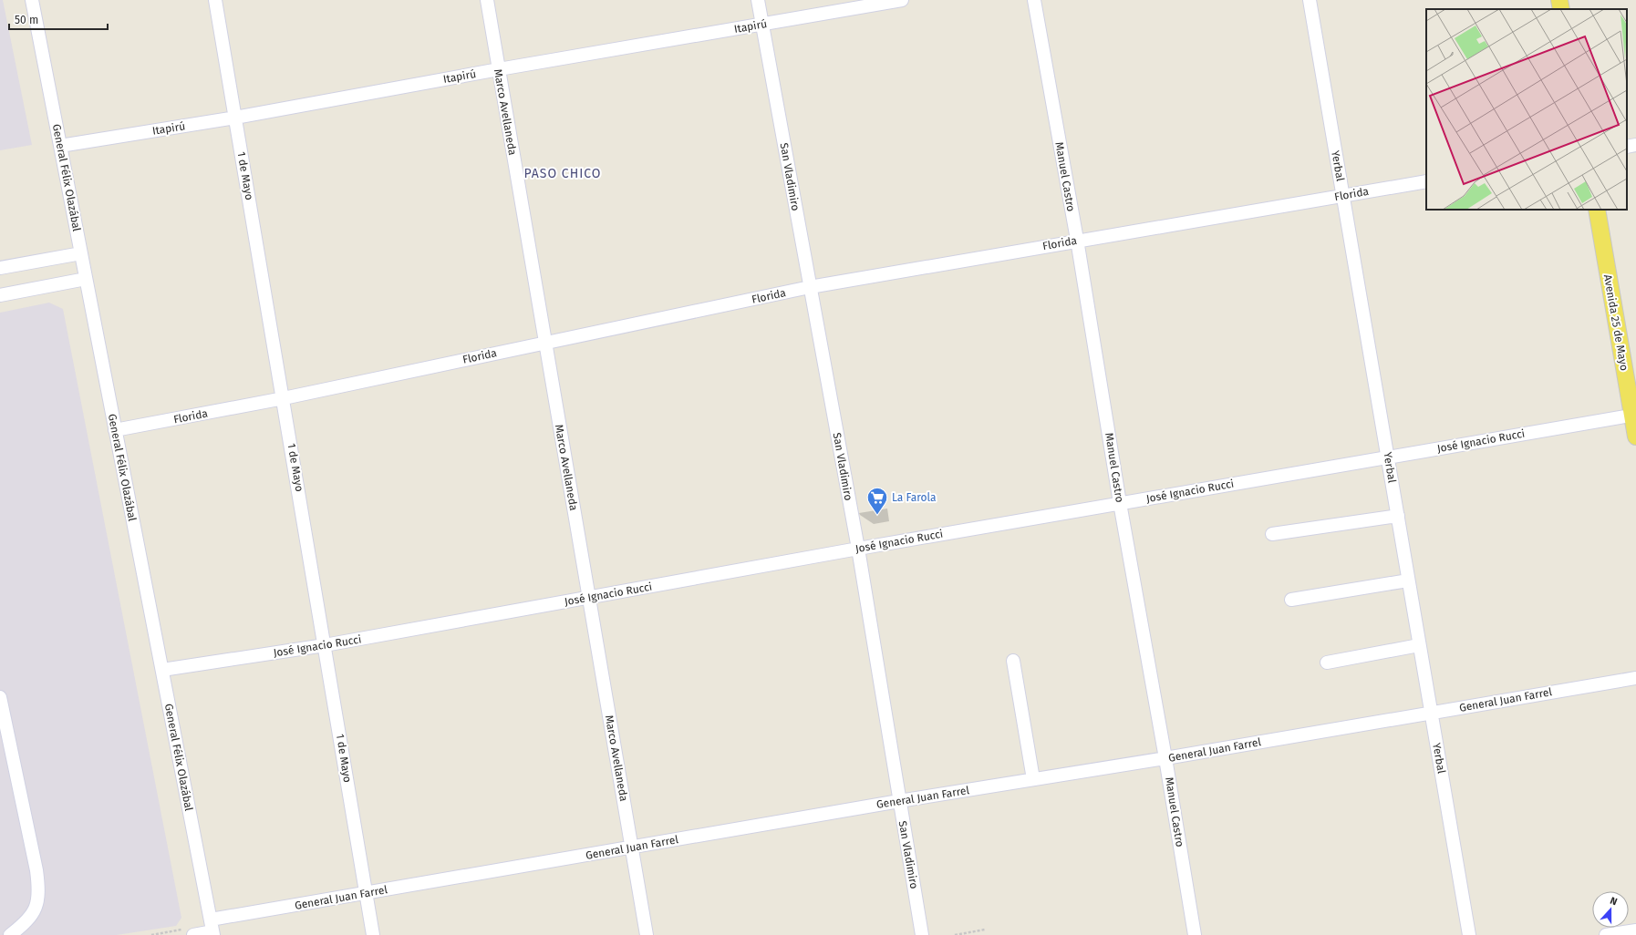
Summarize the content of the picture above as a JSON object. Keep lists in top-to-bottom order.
{
  "streets": {
    "main road": ["Avenida 25 de Mayo"],
    "street": [
      "Itapirú",
      "Marco Avellaneda",
      "Yerbal",
      "1 de Mayo",
      "San Vladimiro",
      "Manuel Castro",
      "General Félix Olazábal",
      "Florida",
      "José Ignacio Rucci",
      "General Juan Farrel"
    ]
  },
  "crossings": [
    ["Itapirú", "Marco Avellaneda"],
    ["Itapirú", "1 de Mayo"],
    ["Itapirú", "San Vladimiro"],
    ["Itapirú", "General Félix Olazábal"],
    ["Marco Avellaneda", "Florida"],
    ["Marco Avellaneda", "José Ignacio Rucci"],
    ["Marco Avellaneda", "General Juan Farrel"],
    ["Yerbal", "Florida"],
    ["Yerbal", "José Ignacio Rucci"],
    ["Yerbal", "General Juan Farrel"],
    ["1 de Mayo", "Florida"],
    ["1 de Mayo", "José Ignacio Rucci"],
    ["1 de Mayo", "General Juan Farrel"],
    ["San Vladimiro", "Florida"],
    ["San Vladimiro", "José Ignacio Rucci"],
    ["San Vladimiro", "General Juan Farrel"],
    ["Manuel Castro", "Florida"],
    ["Manuel Castro", "José Ignacio Rucci"],
    ["Manuel Castro", "General Juan Farrel"],
    ["General Félix Olazábal", "Florida"],
    ["General Félix Olazábal", "José Ignacio Rucci"],
    ["General Félix Olazábal", "General Juan Farrel"],
    ["Avenida 25 de Mayo", "José Ignacio Rucci"]
  ],
  "districts": ["PASO CHICO"],
  "places": {
    "supermarket": ["La Farola"]
  },
  "scale_bar": "50 m",
  "north": "top"
}
